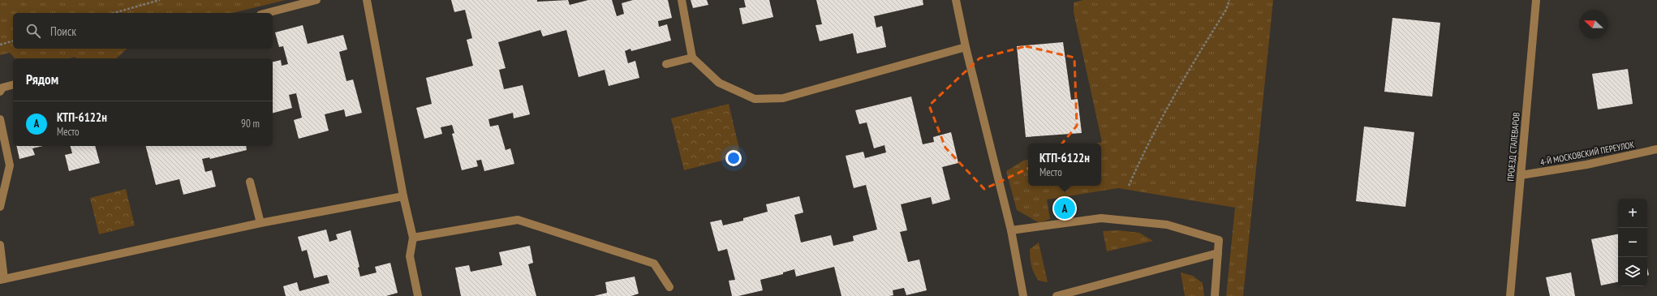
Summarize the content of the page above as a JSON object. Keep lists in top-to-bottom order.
{
  "streets": {
    "street": ["ПРОЕЗД СТАЛЕВАРОВ", "4-Й МОСКОВСКИЙ ПЕРЕУЛОК"]
  },
  "crossings": [
    ["ПРОЕЗД СТАЛЕВАРОВ", "4-Й МОСКОВСКИЙ ПЕРЕУЛОК"]
  ],
  "north": "left",
  "page": {
    "search": "Поиск",
    "heading": "Рядом",
    "list": [
      {
        "mark": "A",
        "name": "КТП-6122н",
        "note": "Место",
        "value": "90 m"
      }
    ],
    "popup": ["КТП-6122н", "Место"],
    "pins": "A",
    "map_buttons": ["+", "−"]
  }
}
